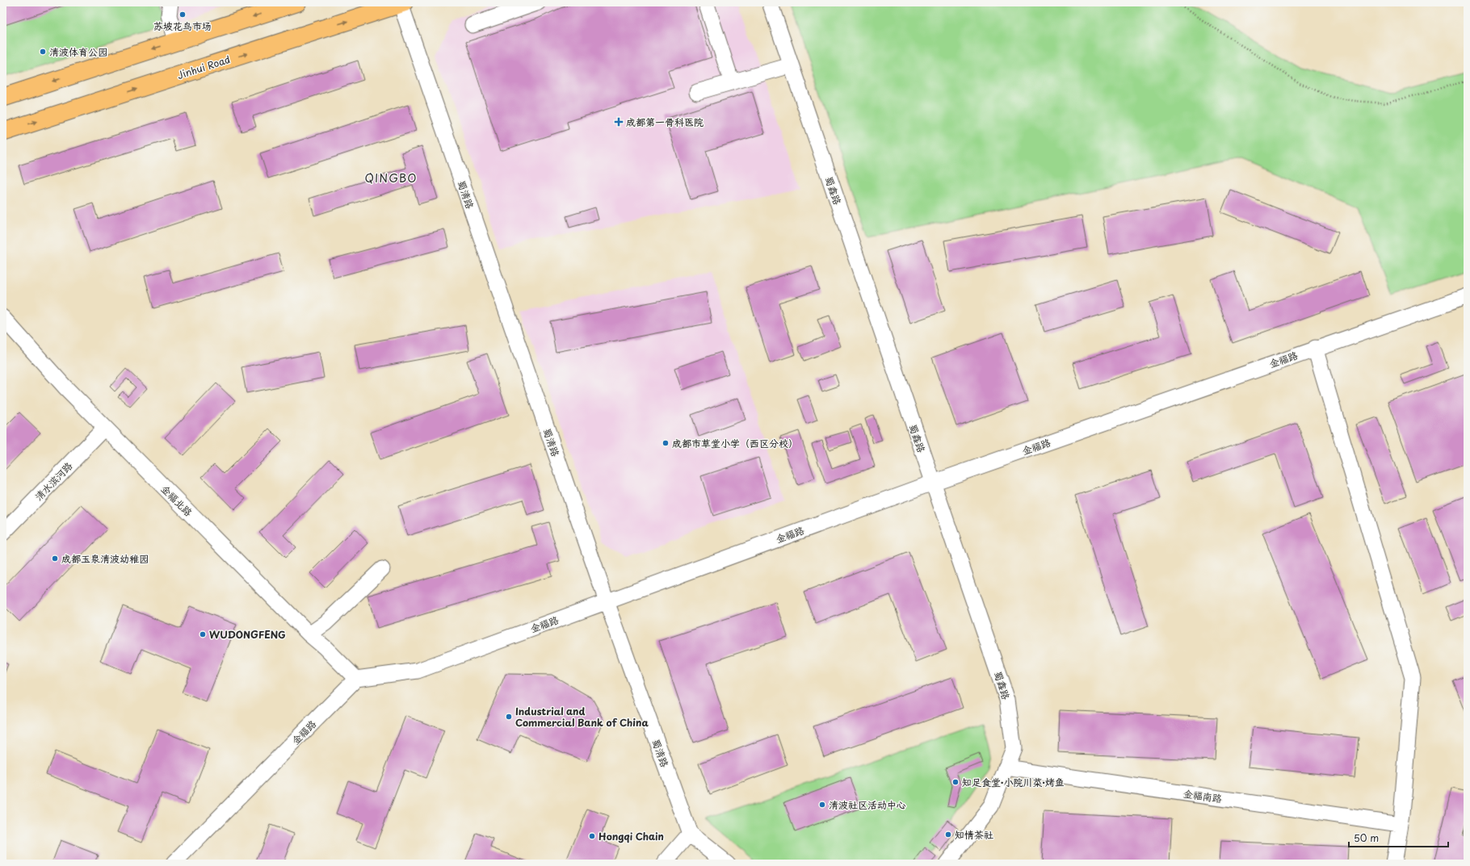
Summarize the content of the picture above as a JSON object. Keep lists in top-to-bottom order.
{
  "streets": {
    "main road": ["Jinhui Road"],
    "street": [
      "蜀鑫路",
      "蜀清路",
      "金福路",
      "清水滨河路",
      "金福北路",
      "金福南路"
    ]
  },
  "crossings": [
    ["Jinhui Road", "蜀清路"],
    ["蜀鑫路", "金福路"],
    ["蜀鑫路", "金福南路"],
    ["蜀清路", "金福路"],
    ["金福路", "金福北路"],
    ["清水滨河路", "金福北路"]
  ],
  "districts": ["QINGBO"],
  "places": {
    "other": [
      "苏坡花鸟市场",
      "清波体育公园",
      "成都市草堂小学（西区分校）",
      "成都玉泉清波幼稚园",
      "WUDONGFENG",
      "Industrial and Commercial Bank of China",
      "知足食堂·小院川菜·烤鱼",
      "清波社区活动中心",
      "知情茶社",
      "Hongqi Chain"
    ],
    "health": ["成都第一骨科医院"]
  },
  "scale_bar": "50 m"
}
